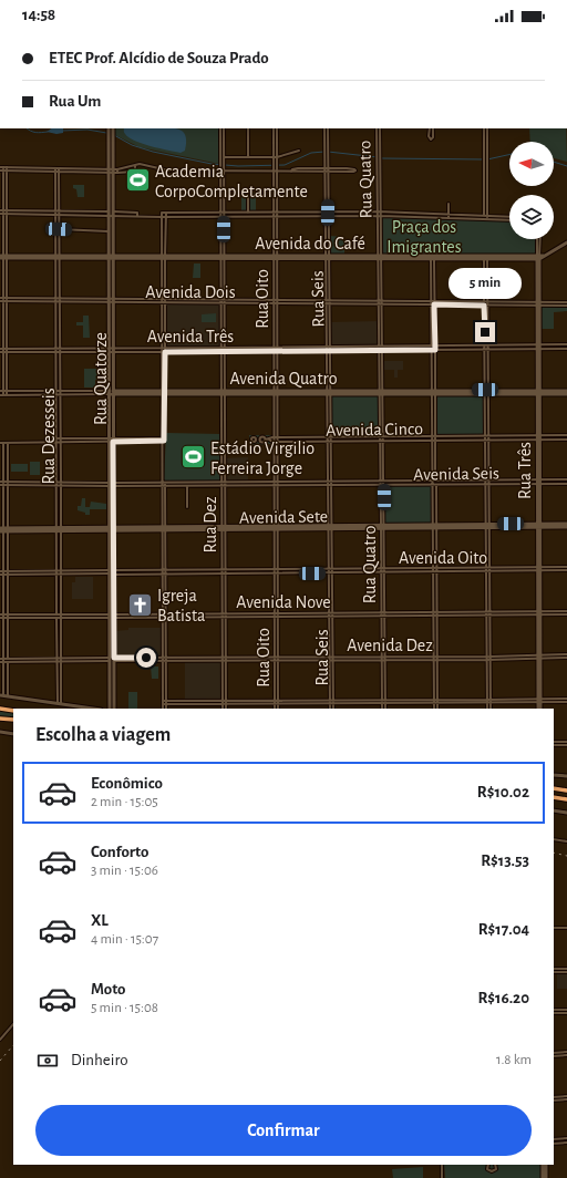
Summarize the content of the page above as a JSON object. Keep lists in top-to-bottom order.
{
  "streets": {
    "street": [
      "Rua Quatro",
      "Avenida do Café",
      "Avenida Dois",
      "Rua Oito",
      "Rua Seis",
      "Avenida Três",
      "Avenida Quatro",
      "Rua Quatorze",
      "Avenida Cinco",
      "Rua Dezesseis",
      "Rua Três",
      "Avenida Seis",
      "Avenida Sete",
      "Rua Dez",
      "Avenida Oito",
      "Avenida Nove",
      "Avenida Dez"
    ]
  },
  "crossings": [
    ["Rua Quatro", "Avenida do Café"],
    ["Rua Quatro", "Avenida Dois"],
    ["Rua Quatro", "Avenida Três"],
    ["Rua Quatro", "Avenida Quatro"],
    ["Rua Quatro", "Avenida Cinco"],
    ["Rua Quatro", "Avenida Seis"],
    ["Rua Quatro", "Avenida Sete"],
    ["Rua Quatro", "Avenida Oito"],
    ["Rua Quatro", "Avenida Nove"],
    ["Rua Quatro", "Avenida Dez"],
    ["Avenida do Café", "Rua Oito"],
    ["Avenida do Café", "Rua Seis"],
    ["Avenida do Café", "Rua Quatorze"],
    ["Avenida do Café", "Rua Dezesseis"],
    ["Avenida do Café", "Rua Três"],
    ["Avenida do Café", "Rua Dez"],
    ["Avenida Dois", "Rua Oito"],
    ["Avenida Dois", "Rua Seis"],
    ["Avenida Dois", "Rua Quatorze"],
    ["Avenida Dois", "Rua Dezesseis"],
    ["Avenida Dois", "Rua Três"],
    ["Avenida Dois", "Rua Dez"],
    ["Rua Oito", "Avenida Três"],
    ["Rua Oito", "Avenida Quatro"],
    ["Rua Oito", "Avenida Cinco"],
    ["Rua Oito", "Avenida Seis"],
    ["Rua Oito", "Avenida Sete"],
    ["Rua Oito", "Avenida Oito"],
    ["Rua Oito", "Avenida Nove"],
    ["Rua Oito", "Avenida Dez"],
    ["Rua Seis", "Avenida Três"],
    ["Rua Seis", "Avenida Quatro"],
    ["Rua Seis", "Avenida Cinco"],
    ["Rua Seis", "Avenida Seis"],
    ["Rua Seis", "Avenida Sete"],
    ["Rua Seis", "Avenida Oito"],
    ["Rua Seis", "Avenida Nove"],
    ["Rua Seis", "Avenida Dez"],
    ["Avenida Três", "Rua Quatorze"],
    ["Avenida Três", "Rua Dezesseis"],
    ["Avenida Três", "Rua Três"],
    ["Avenida Três", "Rua Dez"],
    ["Avenida Quatro", "Rua Quatorze"],
    ["Avenida Quatro", "Rua Dezesseis"],
    ["Avenida Quatro", "Rua Três"],
    ["Avenida Quatro", "Rua Dez"],
    ["Rua Quatorze", "Avenida Seis"],
    ["Rua Quatorze", "Avenida Sete"],
    ["Rua Quatorze", "Avenida Oito"],
    ["Rua Quatorze", "Avenida Nove"],
    ["Rua Quatorze", "Avenida Dez"],
    ["Avenida Cinco", "Rua Três"],
    ["Rua Dezesseis", "Avenida Seis"],
    ["Rua Dezesseis", "Avenida Sete"],
    ["Rua Dezesseis", "Avenida Oito"],
    ["Rua Dezesseis", "Avenida Nove"],
    ["Rua Dezesseis", "Avenida Dez"],
    ["Rua Três", "Avenida Seis"],
    ["Rua Três", "Avenida Sete"],
    ["Rua Três", "Avenida Oito"],
    ["Rua Três", "Avenida Nove"],
    ["Rua Três", "Avenida Dez"],
    ["Avenida Seis", "Rua Dez"],
    ["Avenida Sete", "Rua Dez"],
    ["Rua Dez", "Avenida Oito"],
    ["Rua Dez", "Avenida Nove"],
    ["Rua Dez", "Avenida Dez"]
  ],
  "parks": ["Praça dos Imigrantes"],
  "places": {
    "sports": ["Academia CorpoCompletamente", "Estádio Virgilio Ferreira Jorge"],
    "church": ["Igreja Batista"]
  },
  "north": "left",
  "page": {
    "status": "14:58",
    "banner": ["ETEC Prof. Alcídio de Souza Prado", "Rua Um"],
    "bubble": "5 min",
    "heading": "Escolha a viagem",
    "list": [
      {
        "name": "Econômico",
        "note": "2 min · 15:05",
        "value": "R$10.02"
      },
      {
        "name": "Conforto",
        "note": "3 min · 15:06",
        "value": "R$13.53"
      },
      {
        "name": "XL",
        "note": "4 min · 15:07",
        "value": "R$17.04"
      },
      {
        "name": "Moto",
        "note": "5 min · 15:08",
        "value": "R$16.20"
      }
    ],
    "pay": ["Dinheiro", "1.8 km"],
    "buttons": "Confirmar"
  }
}
